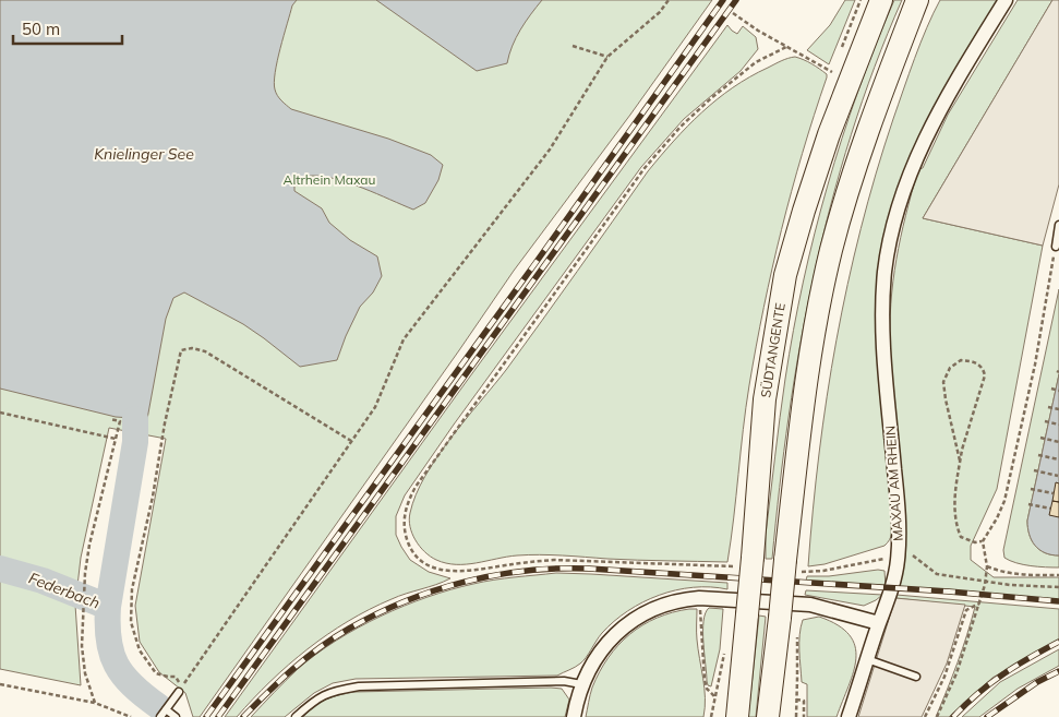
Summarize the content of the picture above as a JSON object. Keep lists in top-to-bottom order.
{
  "streets": {
    "highway": ["SÜDTANGENTE"],
    "street": ["MAXAU AM RHEIN"]
  },
  "water": ["Knielinger See", "Federbach"],
  "parks": ["Altrhein Maxau"],
  "scale_bar": "50 m"
}
